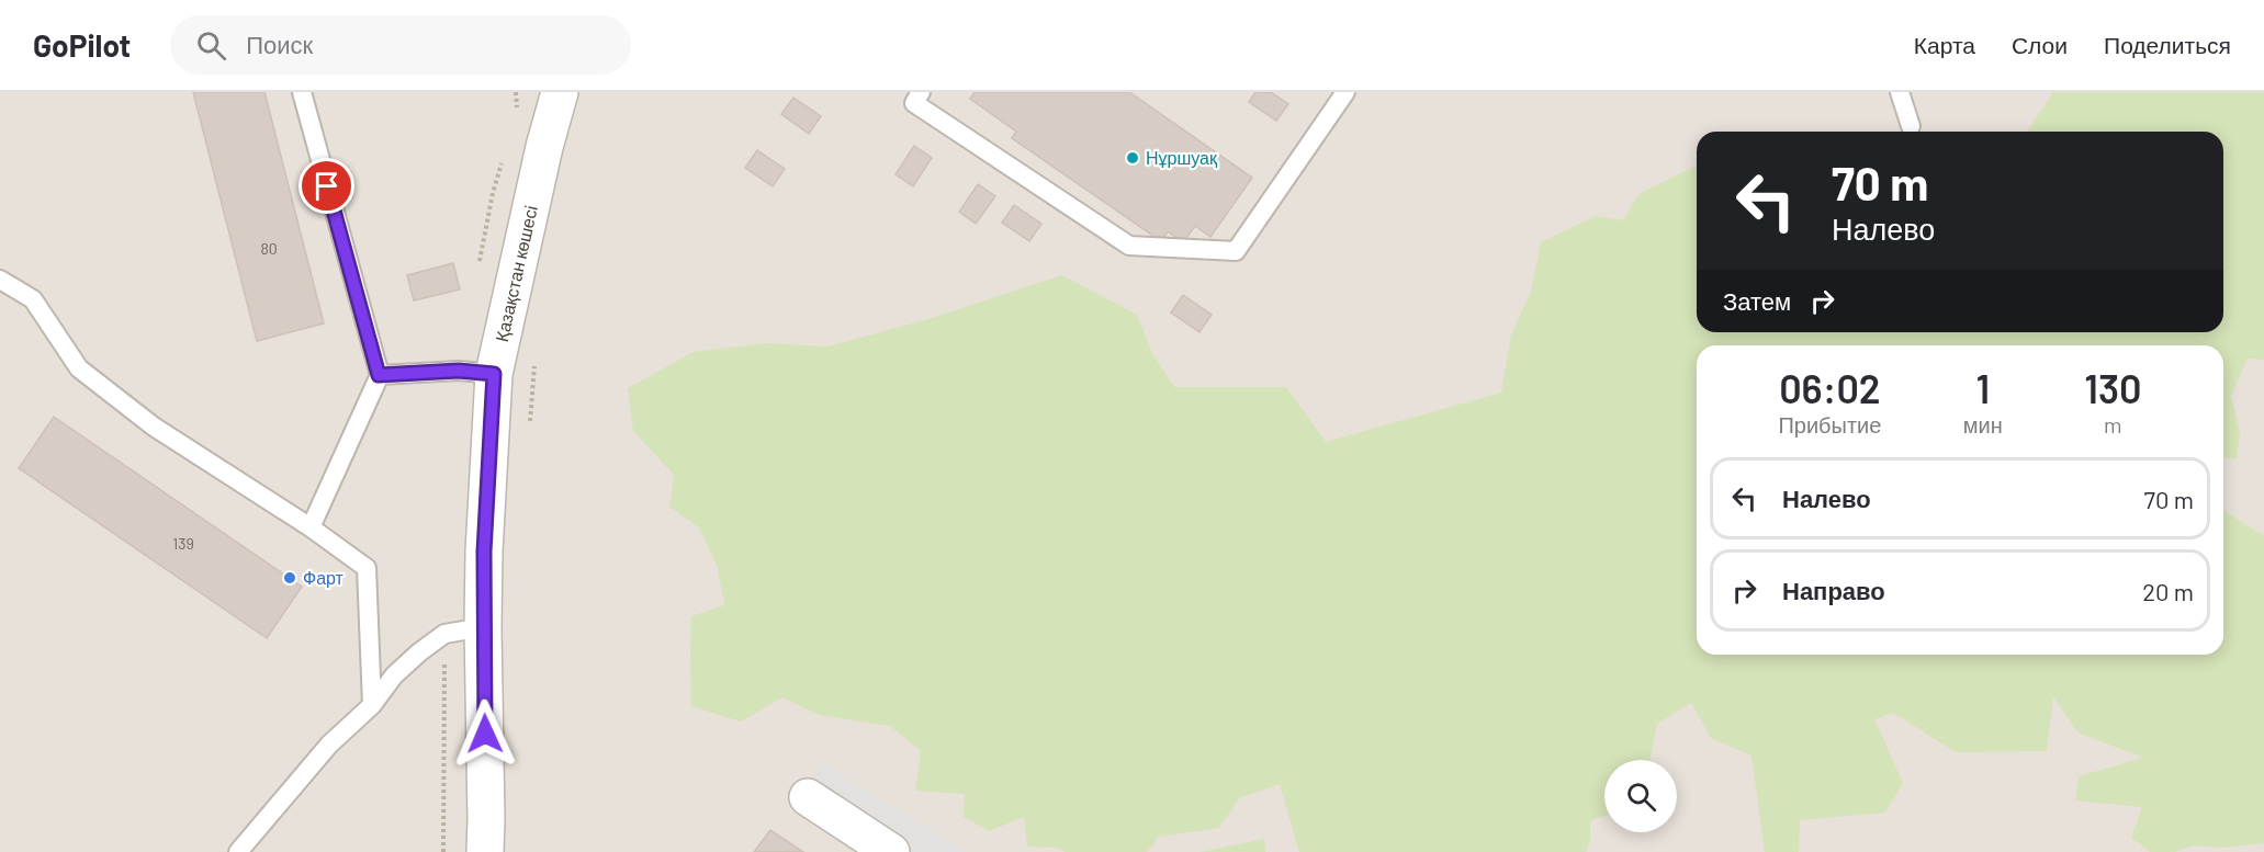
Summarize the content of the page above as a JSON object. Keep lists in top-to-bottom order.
{
  "streets": {
    "street": ["Қазақстан көшесі"]
  },
  "places": ["Нұршуақ", "Фарт"],
  "house_numbers": ["80", "139"],
  "page": {
    "header": "GoPilot",
    "search": "Поиск",
    "nav": ["Карта", "Слои", "Поделиться"],
    "turn": ["70 m", "Налево"],
    "then": "Затем",
    "eta": [
      "06:02",
      "Прибытие",
      "1",
      "мин",
      "130",
      "m"
    ],
    "list": [
      {
        "name": "Налево",
        "value": "70 m"
      },
      {
        "name": "Направо",
        "value": "20 m"
      }
    ]
  }
}
